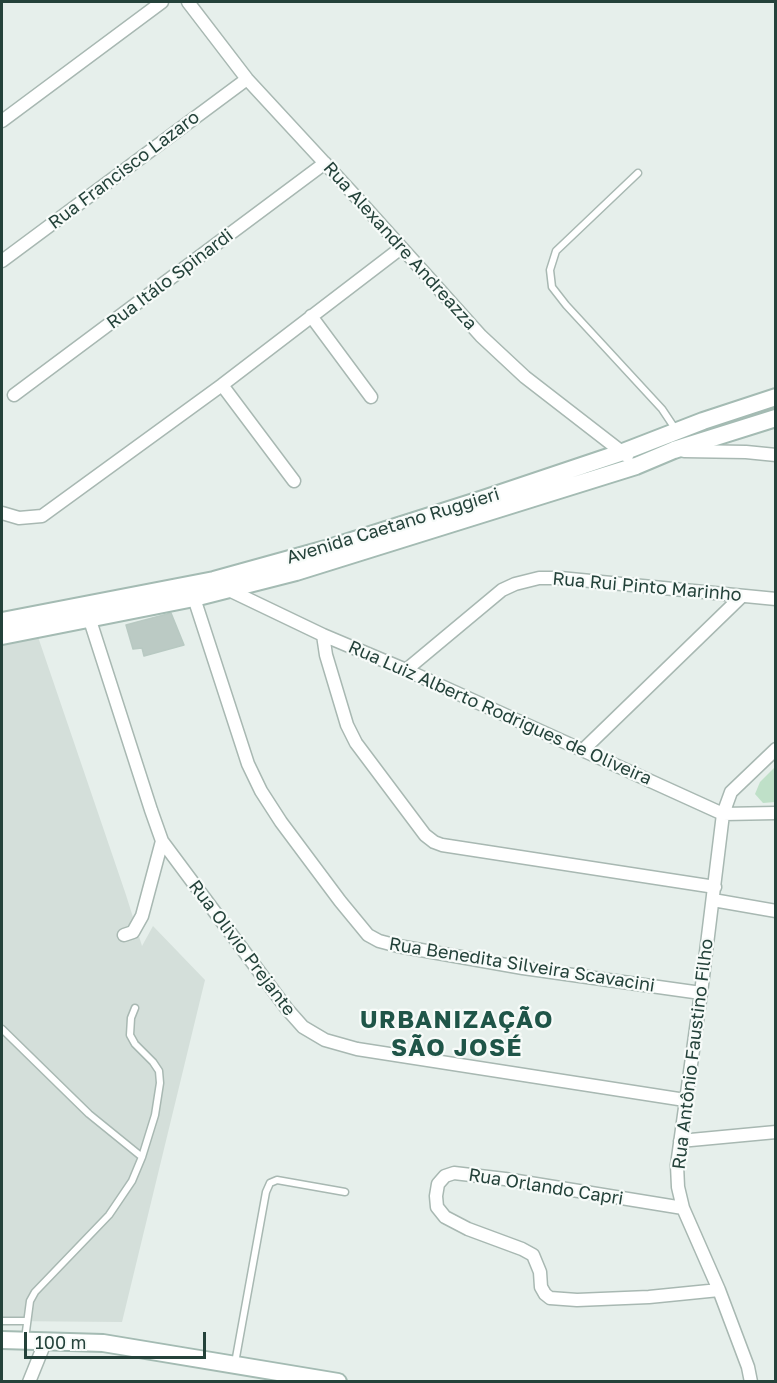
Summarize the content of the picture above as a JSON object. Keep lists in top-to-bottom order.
{
  "streets": {
    "main road": ["Avenida Caetano Ruggieri"],
    "street": [
      "Rua Francisco Lazaro",
      "Rua Alexandre Andreazza",
      "Rua Itálo Spinardi",
      "Rua Rui Pinto Marinho",
      "Rua Luiz Alberto Rodrigues de Oliveira",
      "Rua Olivio Prejante",
      "Rua Benedita Silveira Scavacini",
      "Rua Antônio Faustino Filho",
      "Rua Orlando Capri"
    ]
  },
  "crossings": [
    ["Rua Francisco Lazaro", "Rua Alexandre Andreazza"],
    ["Rua Alexandre Andreazza", "Rua Itálo Spinardi"],
    ["Rua Alexandre Andreazza", "Avenida Caetano Ruggieri"],
    ["Avenida Caetano Ruggieri", "Rua Luiz Alberto Rodrigues de Oliveira"],
    ["Avenida Caetano Ruggieri", "Rua Olivio Prejante"],
    ["Avenida Caetano Ruggieri", "Rua Benedita Silveira Scavacini"],
    ["Rua Rui Pinto Marinho", "Rua Luiz Alberto Rodrigues de Oliveira"],
    ["Rua Luiz Alberto Rodrigues de Oliveira", "Rua Antônio Faustino Filho"],
    ["Rua Olivio Prejante", "Rua Antônio Faustino Filho"],
    ["Rua Benedita Silveira Scavacini", "Rua Antônio Faustino Filho"],
    ["Rua Antônio Faustino Filho", "Rua Orlando Capri"]
  ],
  "districts": ["URBANIZAÇÃO SÃO JOSÉ"],
  "scale_bar": "100 m"
}
